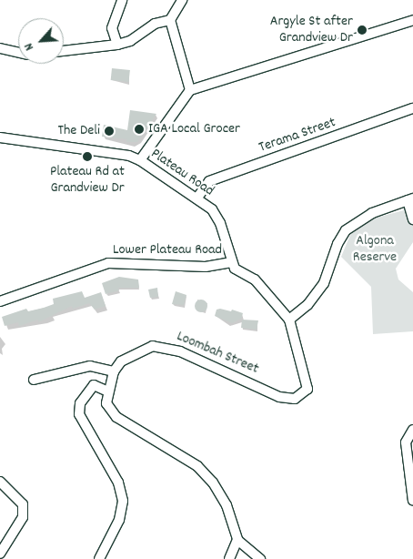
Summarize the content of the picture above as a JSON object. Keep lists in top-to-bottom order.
{
  "streets": {
    "street": [
      "Terama Street",
      "Plateau Road",
      "Lower Plateau Road",
      "Loombah Street"
    ]
  },
  "crossings": [
    ["Terama Street", "Plateau Road"],
    ["Plateau Road", "Lower Plateau Road"],
    ["Plateau Road", "Loombah Street"],
    ["Lower Plateau Road", "Loombah Street"]
  ],
  "parks": ["Algona Reserve"],
  "places": [
    "Argyle St after Grandview Dr",
    "IGA Local Grocer",
    "The Deli",
    "Plateau Rd at Grandview Dr"
  ],
  "north": "bottom left"
}
